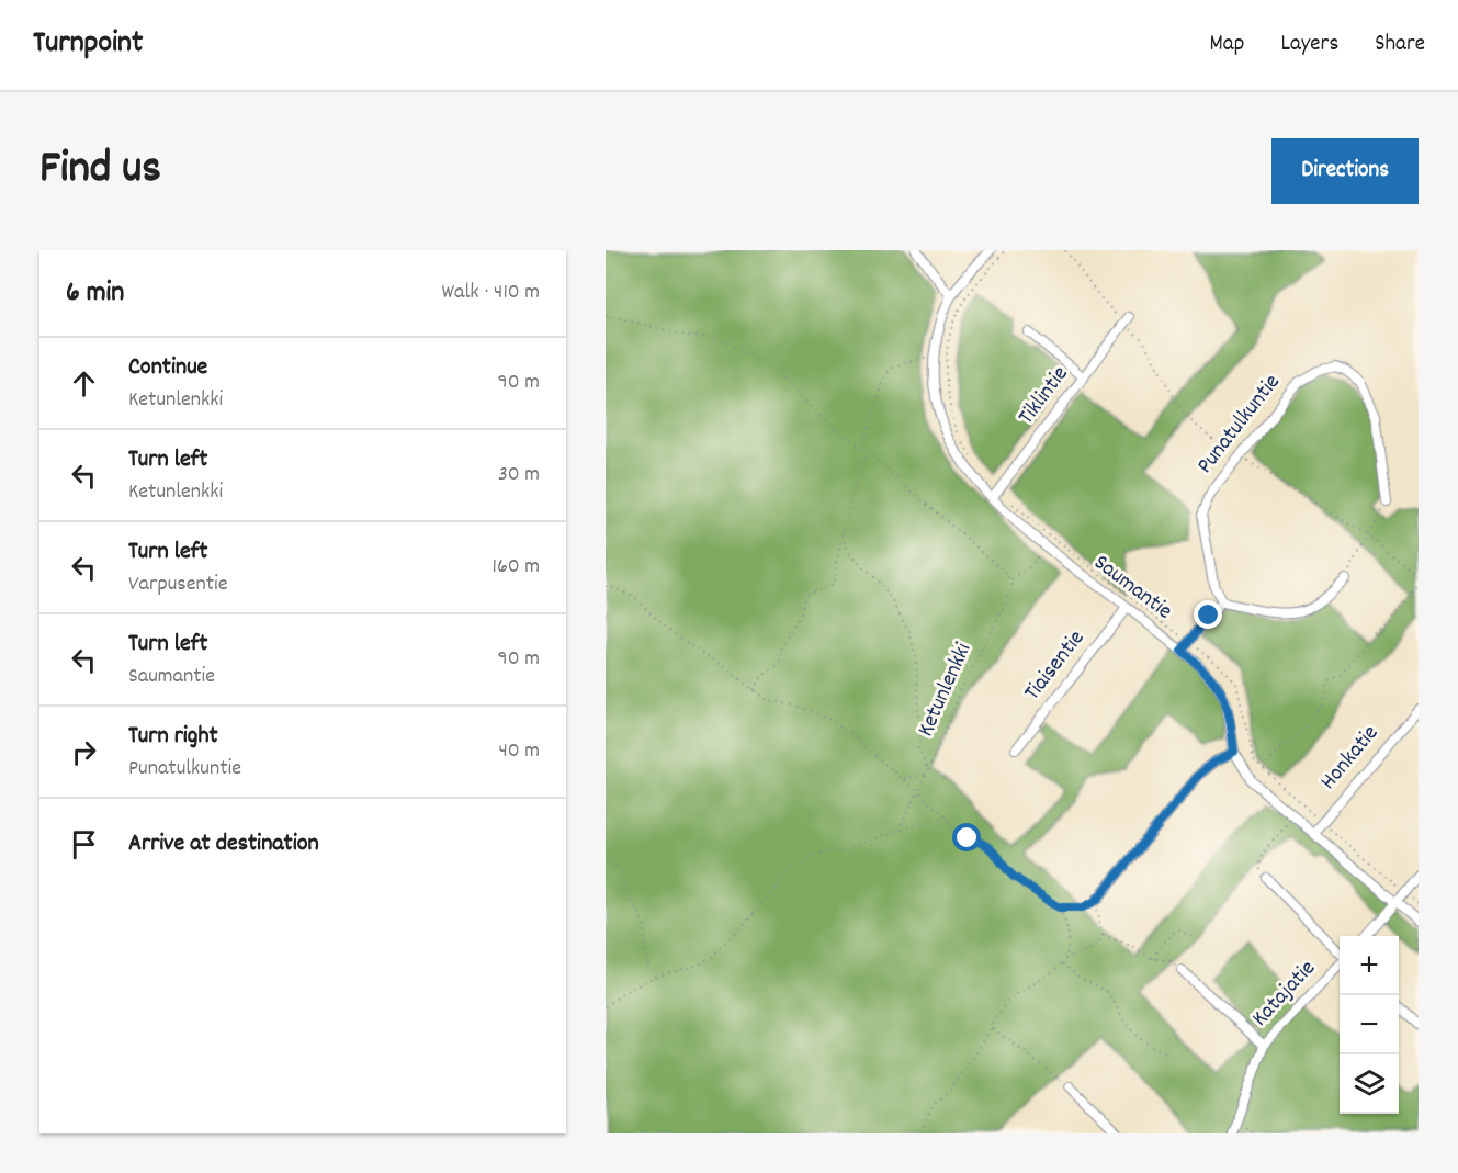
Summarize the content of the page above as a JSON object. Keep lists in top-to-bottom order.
{
  "streets": {
    "street": [
      "Tiklintie",
      "Punatulkuntie",
      "Saumantie",
      "Tiaisentie",
      "Honkatie",
      "Katajatie"
    ],
    "path": ["Ketunlenkki"]
  },
  "crossings": [
    ["Tiklintie", "Saumantie"],
    ["Saumantie", "Tiaisentie"],
    ["Saumantie", "Honkatie"]
  ],
  "page": {
    "header": "Turnpoint",
    "nav": ["Map", "Layers", "Share"],
    "title": "Find us",
    "buttons": "Directions",
    "heading": ["6 min", "Walk · 410 m"],
    "list": [
      ["Continue", "Ketunlenkki", "90 m"],
      ["Turn left", "Ketunlenkki", "30 m"],
      ["Turn left", "Varpusentie", "160 m"],
      ["Turn left", "Saumantie", "90 m"],
      ["Turn right", "Punatulkuntie", "40 m"],
      "Arrive at destination"
    ],
    "map_buttons": ["+", "−"]
  }
}
